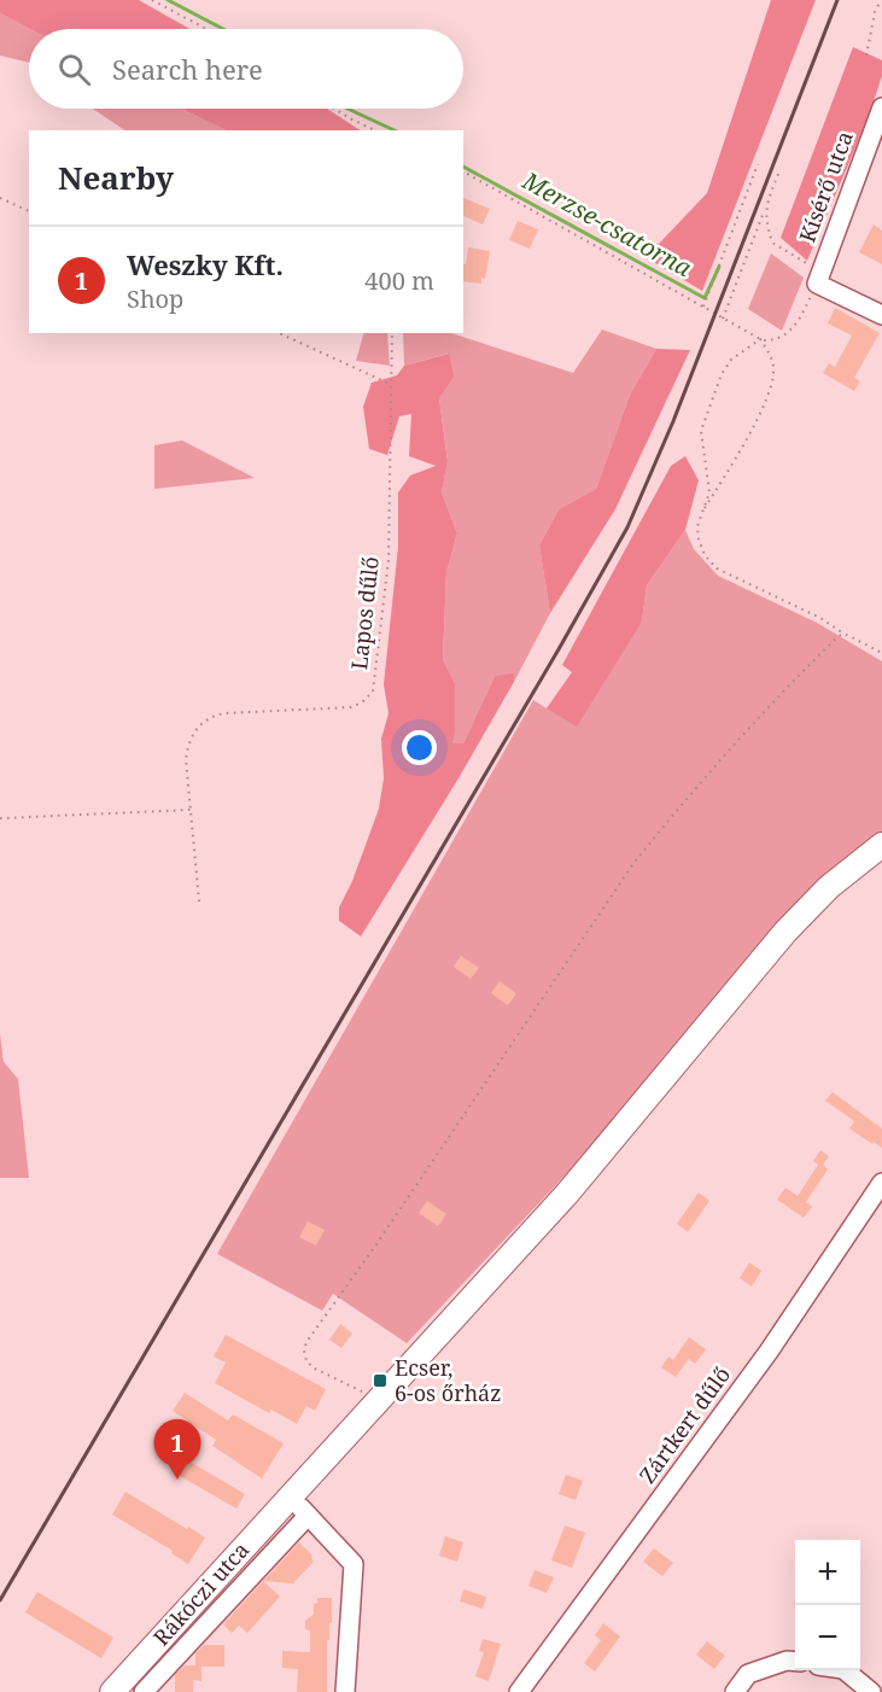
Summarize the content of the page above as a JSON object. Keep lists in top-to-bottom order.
{
  "streets": {
    "main road": ["Rákóczi utca"],
    "street": ["Kísérő utca", "Zártkert dűlő"],
    "path": ["Lapos dűlő"]
  },
  "water": ["Merzse-csatorna"],
  "places": {
    "transit": ["Ecser, 6-os őrház"]
  },
  "page": {
    "search": "Search here",
    "heading": "Nearby",
    "list": [
      {
        "mark": "1",
        "name": "Weszky Kft.",
        "note": "Shop",
        "value": "400 m"
      }
    ],
    "pins": "1",
    "map_buttons": ["+", "−"]
  }
}
